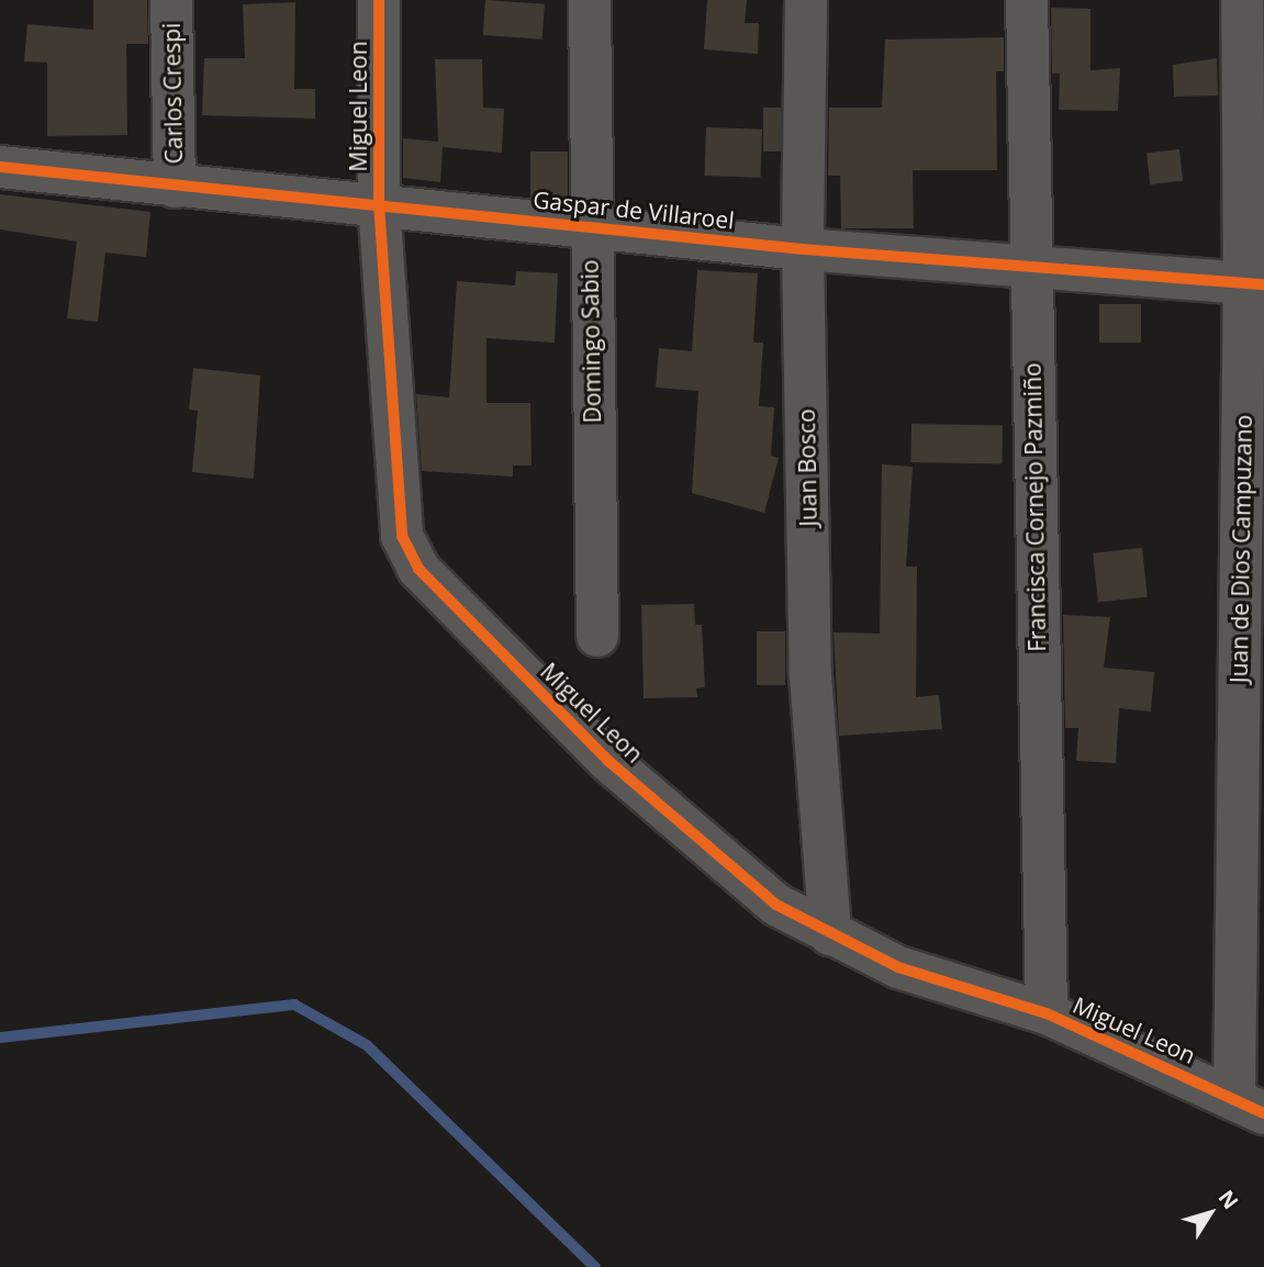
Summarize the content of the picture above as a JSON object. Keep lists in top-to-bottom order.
{
  "streets": {
    "street": [
      "Carlos Crespi",
      "Miguel Leon",
      "Gaspar de Villaroel",
      "Domingo Sabio",
      "Juan Bosco",
      "Francisca Cornejo Pazmiño",
      "Juan de Dios Campuzano"
    ]
  },
  "crossings": [
    ["Carlos Crespi", "Gaspar de Villaroel"],
    ["Miguel Leon", "Gaspar de Villaroel"],
    ["Miguel Leon", "Juan Bosco"],
    ["Miguel Leon", "Francisca Cornejo Pazmiño"],
    ["Miguel Leon", "Juan de Dios Campuzano"],
    ["Gaspar de Villaroel", "Domingo Sabio"],
    ["Gaspar de Villaroel", "Juan Bosco"],
    ["Gaspar de Villaroel", "Francisca Cornejo Pazmiño"],
    ["Gaspar de Villaroel", "Juan de Dios Campuzano"]
  ],
  "north": "top right"
}
